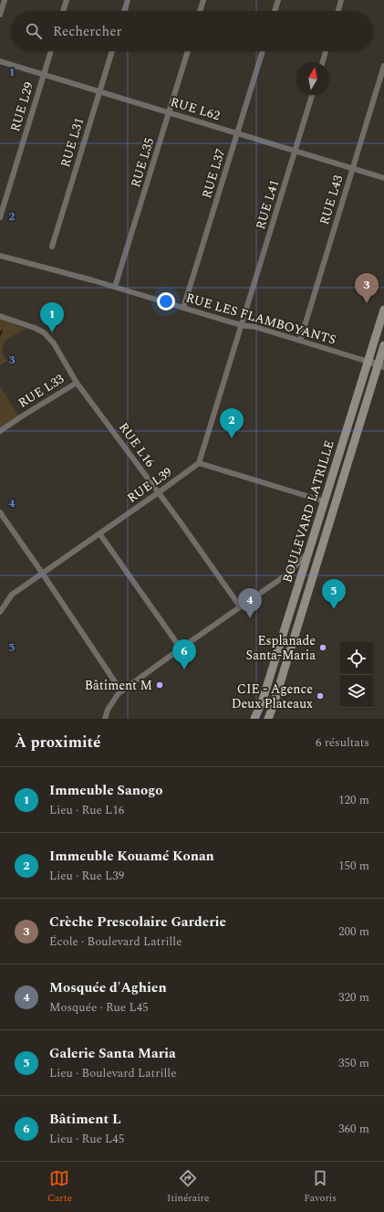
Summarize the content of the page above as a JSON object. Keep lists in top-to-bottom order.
{
  "streets": {
    "main road": ["BOULEVARD LATRILLE"],
    "street": [
      "RUE L29",
      "RUE L62",
      "RUE L31",
      "RUE L35",
      "RUE L37",
      "RUE L43",
      "RUE L41",
      "RUE LES FLAMBOYANTS",
      "RUE L33",
      "RUE L16",
      "RUE L39"
    ]
  },
  "crossings": [
    ["RUE L29", "RUE L62"],
    ["RUE L62", "RUE L31"],
    ["RUE L62", "RUE L35"],
    ["RUE L62", "RUE L37"],
    ["RUE L62", "RUE L43"],
    ["RUE L62", "RUE L41"],
    ["RUE L35", "RUE LES FLAMBOYANTS"],
    ["RUE L37", "RUE LES FLAMBOYANTS"],
    ["RUE L43", "RUE LES FLAMBOYANTS"],
    ["RUE L41", "RUE LES FLAMBOYANTS"],
    ["RUE LES FLAMBOYANTS", "BOULEVARD LATRILLE"],
    ["RUE L33", "RUE L16"],
    ["RUE L16", "RUE L39"]
  ],
  "places": ["Esplanade Santa-Maria", "Bâtiment M", "CIE - Agence Deux Plateaux"],
  "north": "top",
  "page": {
    "search": "Rechercher",
    "pins": [
      "3",
      "1",
      "2",
      "5",
      "4",
      "6"
    ],
    "heading": ["À proximité", "6 résultats"],
    "list": [
      {
        "mark": "1",
        "name": "Immeuble Sanogo",
        "note": "Lieu · Rue L16",
        "value": "120 m"
      },
      {
        "mark": "2",
        "name": "Immeuble Kouamé Konan",
        "note": "Lieu · Rue L39",
        "value": "150 m"
      },
      {
        "mark": "3",
        "name": "Crèche Prescolaire Garderie",
        "note": "École · Boulevard Latrille",
        "value": "200 m"
      },
      {
        "mark": "4",
        "name": "Mosquée d'Aghien",
        "note": "Mosquée · Rue L45",
        "value": "320 m"
      },
      {
        "mark": "5",
        "name": "Galerie Santa Maria",
        "note": "Lieu · Boulevard Latrille",
        "value": "350 m"
      },
      {
        "mark": "6",
        "name": "Bâtiment L",
        "note": "Lieu · Rue L45",
        "value": "360 m"
      }
    ],
    "nav": ["Carte", "Itinéraire", "Favoris"]
  },
  "grid": {
    "rows": [
      "1",
      "2",
      "3",
      "4",
      "5"
    ]
  }
}
